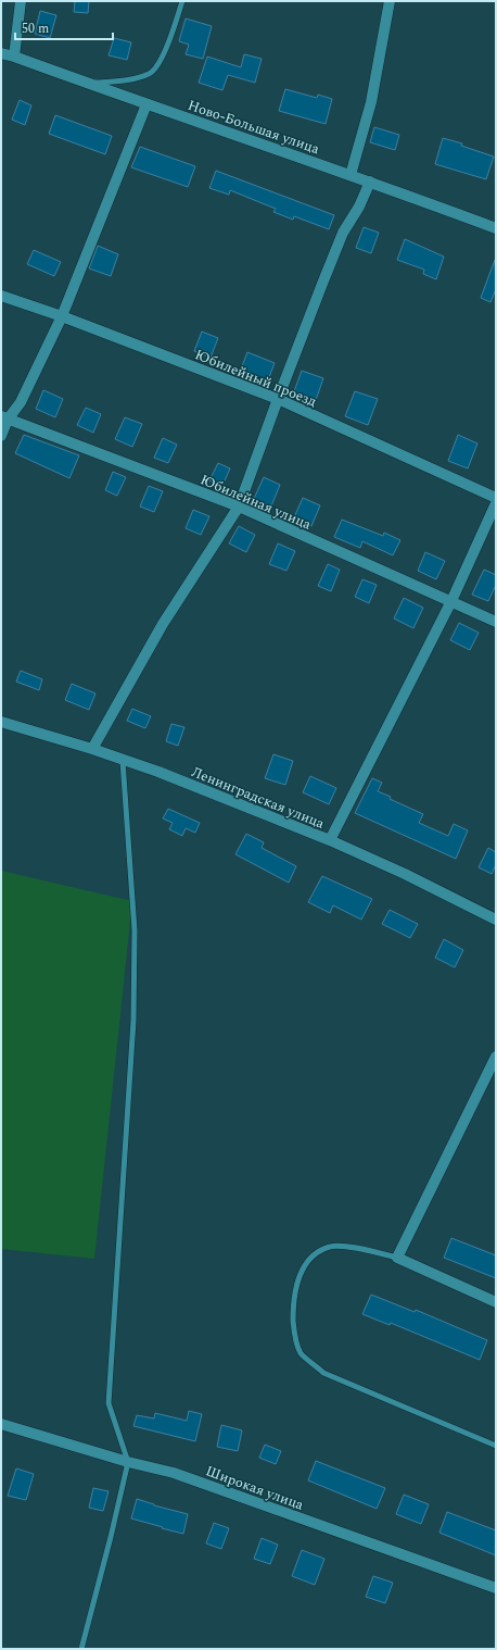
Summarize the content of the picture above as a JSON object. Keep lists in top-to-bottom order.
{
  "streets": {
    "street": [
      "Ново-Большая улица",
      "Юбилейный проезд",
      "Юбилейная улица",
      "Ленинградская улица",
      "Широкая улица"
    ]
  },
  "scale_bar": "50 m"
}
